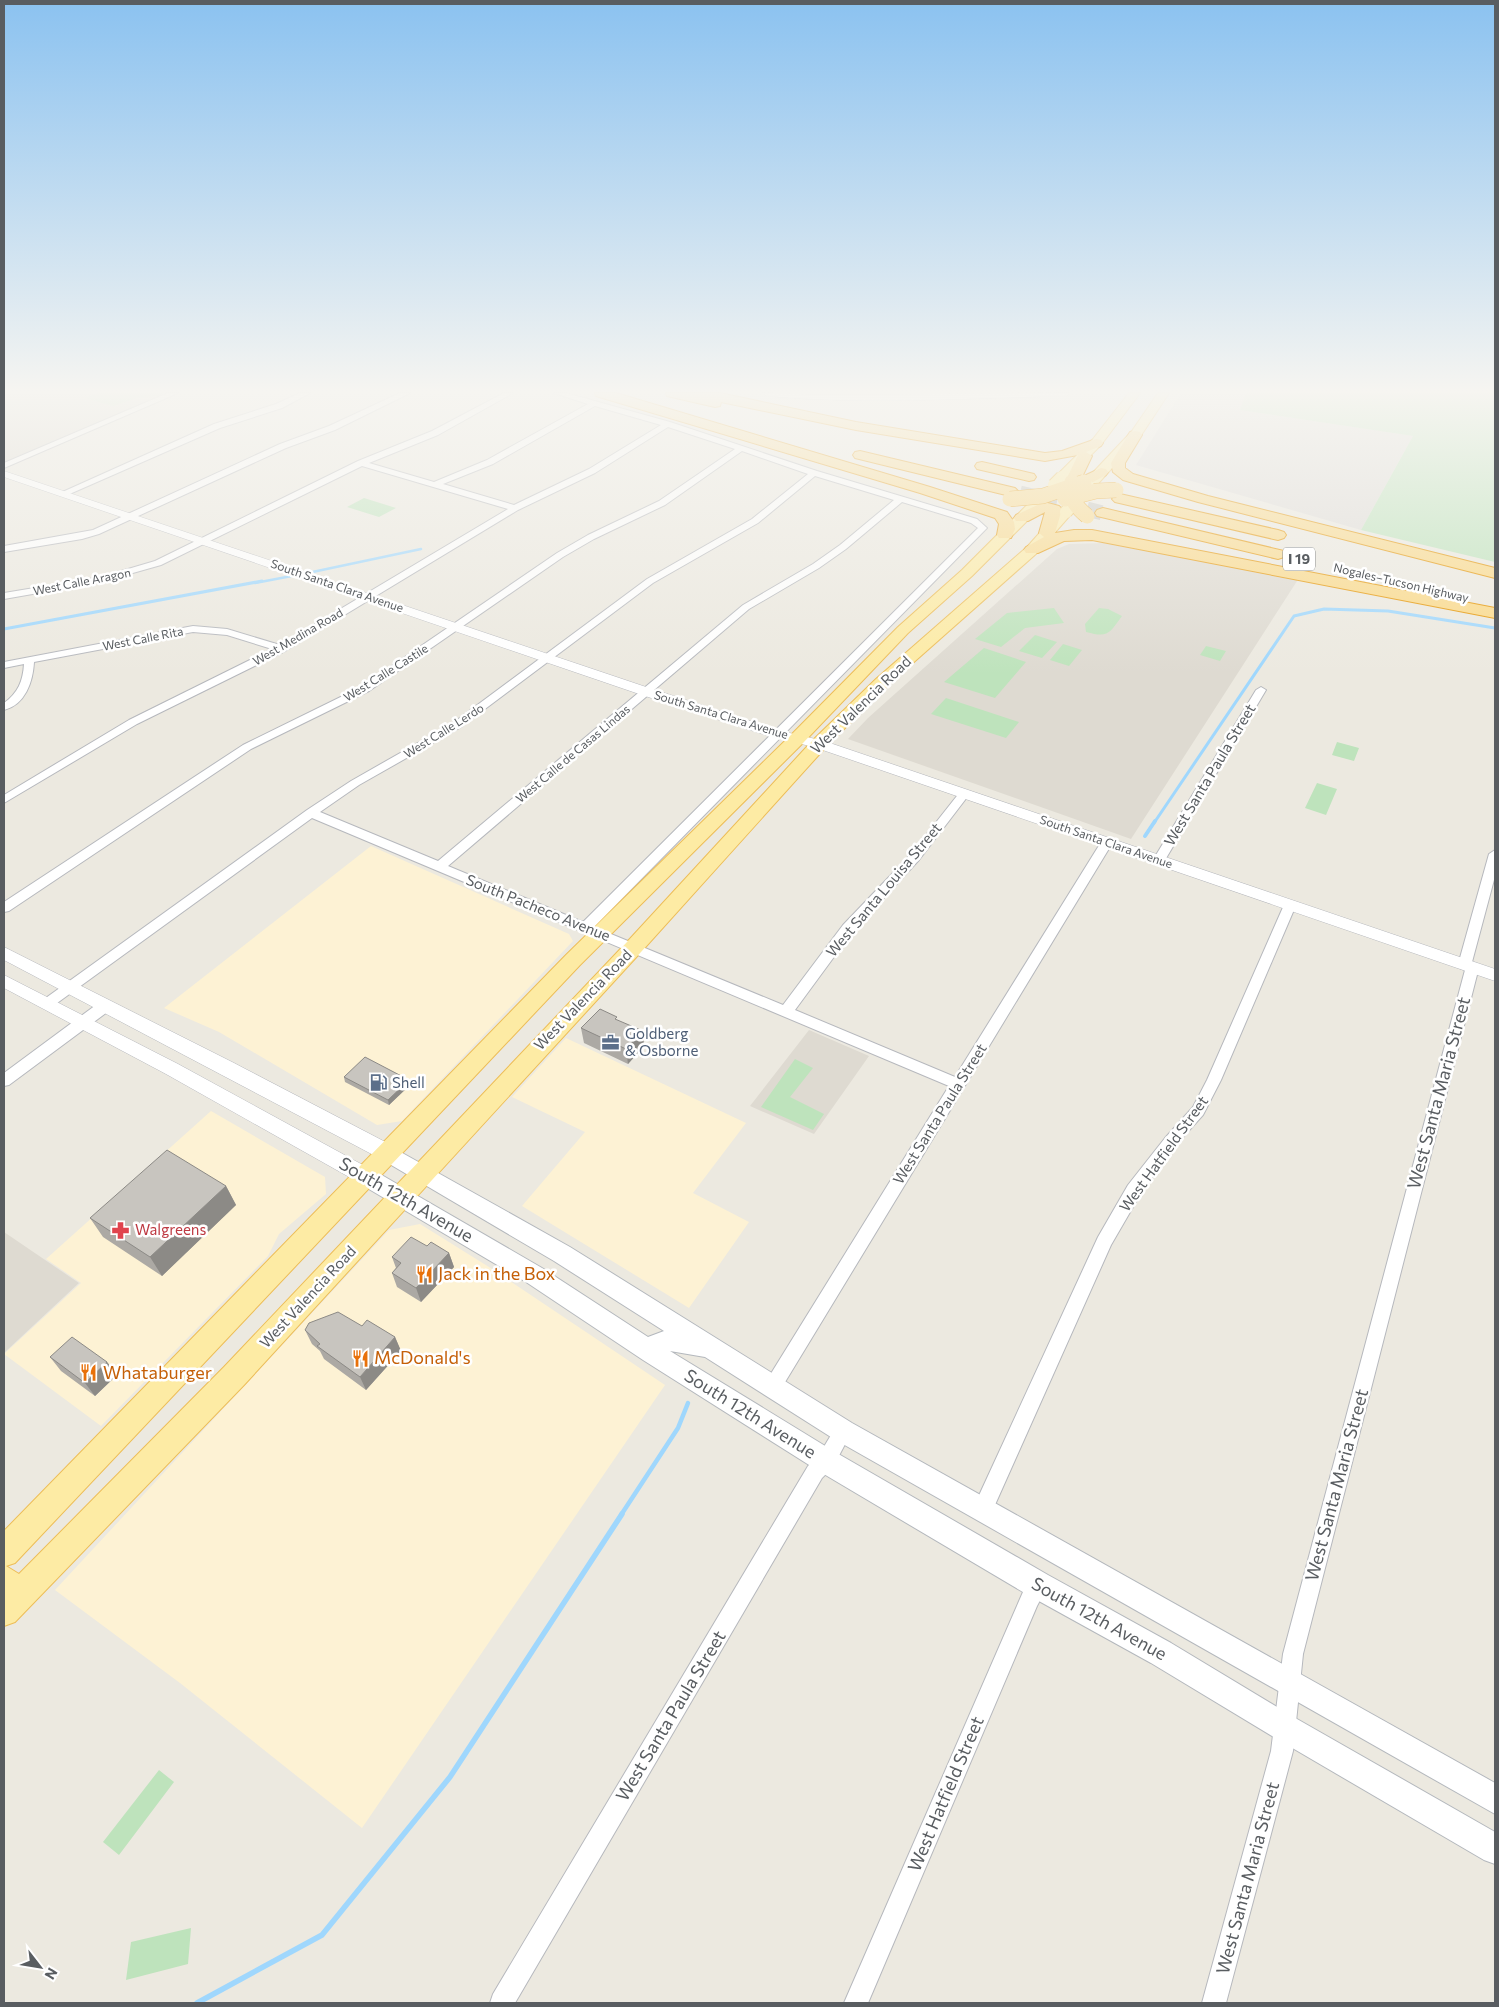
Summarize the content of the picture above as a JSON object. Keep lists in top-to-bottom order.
{
  "streets": {
    "highway": ["I 19", "Nogales–Tucson Highway"],
    "main road": ["West Valencia Road", "South 12th Avenue"],
    "street": [
      "West Calle Aragon",
      "South Santa Clara Avenue",
      "West Medina Road",
      "West Calle Rita",
      "West Calle Castile",
      "West Calle Lerdo",
      "West Calle de Casas Lindas",
      "West Santa Paula Street",
      "West Santa Louisa Street",
      "South Pacheco Avenue",
      "West Santa Maria Street",
      "West Hatfield Street"
    ]
  },
  "crossings": [
    ["West Calle Aragon", "South Santa Clara Avenue"],
    ["South Santa Clara Avenue", "West Medina Road"],
    ["South Santa Clara Avenue", "West Calle Castile"],
    ["South Santa Clara Avenue", "West Valencia Road"],
    ["South Santa Clara Avenue", "West Calle Lerdo"],
    ["South Santa Clara Avenue", "West Calle de Casas Lindas"],
    ["South Santa Clara Avenue", "West Santa Paula Street"],
    ["South Santa Clara Avenue", "West Santa Louisa Street"],
    ["South Santa Clara Avenue", "West Santa Maria Street"],
    ["South Santa Clara Avenue", "West Hatfield Street"],
    ["West Medina Road", "West Calle Rita"],
    ["West Valencia Road", "West Calle de Casas Lindas"],
    ["West Valencia Road", "South Pacheco Avenue"],
    ["West Valencia Road", "South 12th Avenue"],
    ["West Calle Lerdo", "South Pacheco Avenue"],
    ["West Calle Lerdo", "South 12th Avenue"],
    ["West Calle de Casas Lindas", "South Pacheco Avenue"],
    ["West Santa Paula Street", "South Pacheco Avenue"],
    ["West Santa Paula Street", "South 12th Avenue"],
    ["West Santa Louisa Street", "South Pacheco Avenue"],
    ["West Santa Maria Street", "South 12th Avenue"],
    ["West Hatfield Street", "South 12th Avenue"]
  ],
  "places": {
    "office": ["Goldberg & Osborne"],
    "fuel station": ["Shell"],
    "pharmacy": ["Walgreens"],
    "restaurant": ["Jack in the Box", "McDonald's", "Whataburger"]
  },
  "north": "bottom right"
}
